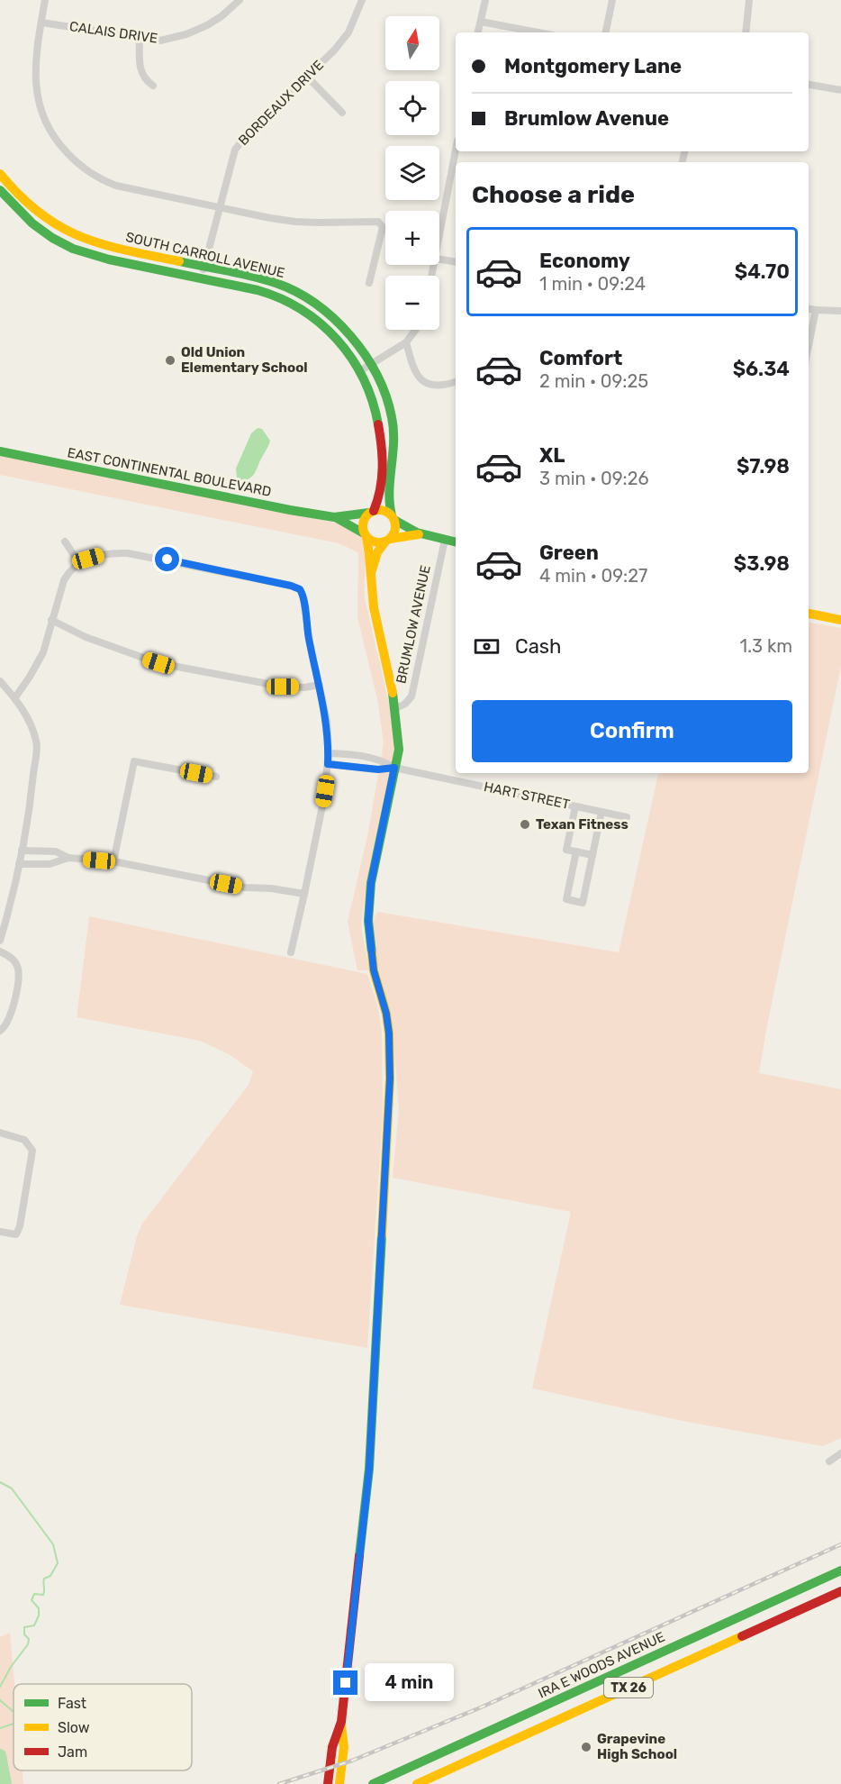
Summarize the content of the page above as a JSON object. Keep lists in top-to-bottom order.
{
  "streets": {
    "main road": [
      "SOUTH CARROLL AVENUE",
      "EAST CONTINENTAL BOULEVARD",
      "BRUMLOW AVENUE",
      "IRA E WOODS AVENUE",
      "TX 26"
    ],
    "street": ["CALAIS DRIVE", "BORDEAUX DRIVE", "HART STREET"]
  },
  "crossings": [
    ["BORDEAUX DRIVE", "SOUTH CARROLL AVENUE"],
    ["SOUTH CARROLL AVENUE", "EAST CONTINENTAL BOULEVARD"],
    ["SOUTH CARROLL AVENUE", "BRUMLOW AVENUE"],
    ["EAST CONTINENTAL BOULEVARD", "BRUMLOW AVENUE"],
    ["BRUMLOW AVENUE", "HART STREET"]
  ],
  "places": ["Old Union Elementary School", "Texan Fitness", "Grapevine High School"],
  "legend": ["Fast", "Slow", "Jam"],
  "north": "top",
  "page": {
    "map_buttons": ["+", "−"],
    "banner": ["Montgomery Lane", "Brumlow Avenue"],
    "heading": "Choose a ride",
    "list": [
      {
        "name": "Economy",
        "note": "1 min · 09:24",
        "value": "$4.70"
      },
      {
        "name": "Comfort",
        "note": "2 min · 09:25",
        "value": "$6.34"
      },
      {
        "name": "XL",
        "note": "3 min · 09:26",
        "value": "$7.98"
      },
      {
        "name": "Green",
        "note": "4 min · 09:27",
        "value": "$3.98"
      }
    ],
    "pay": ["Cash", "1.3 km"],
    "buttons": "Confirm",
    "bubble": "4 min"
  }
}
